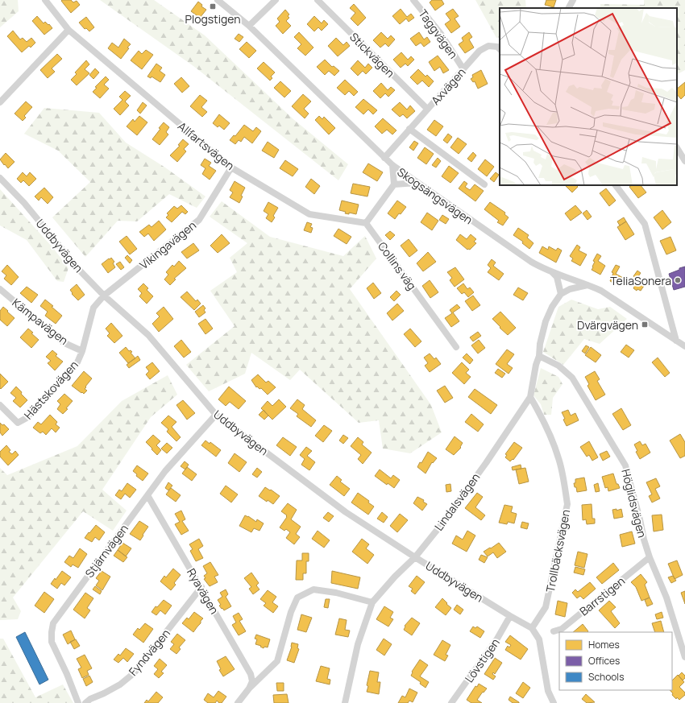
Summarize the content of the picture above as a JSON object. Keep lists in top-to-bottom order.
{
  "streets": {
    "street": [
      "Taggvägen",
      "Stickvägen",
      "Axvägen",
      "Allfartsvägen",
      "Skogsängsvägen",
      "Vikingavägen",
      "Uddbyvägen",
      "Collins väg",
      "Kämpavägen",
      "Hästskovägen",
      "Lindalsvägen",
      "Höglidsvägen",
      "Stjärnvägen",
      "Trollbäcksvägen",
      "Ryavägen",
      "Barrstigen",
      "Fyndvägen",
      "Lövstigen"
    ]
  },
  "crossings": [
    ["Taggvägen", "Axvägen"],
    ["Stickvägen", "Axvägen"],
    ["Axvägen", "Skogsängsvägen"],
    ["Allfartsvägen", "Vikingavägen"],
    ["Allfartsvägen", "Collins väg"],
    ["Vikingavägen", "Uddbyvägen"],
    ["Vikingavägen", "Hästskovägen"],
    ["Uddbyvägen", "Hästskovägen"],
    ["Uddbyvägen", "Lindalsvägen"],
    ["Uddbyvägen", "Stjärnvägen"],
    ["Uddbyvägen", "Trollbäcksvägen"],
    ["Uddbyvägen", "Lövstigen"],
    ["Kämpavägen", "Hästskovägen"],
    ["Lindalsvägen", "Höglidsvägen"],
    ["Lindalsvägen", "Trollbäcksvägen"],
    ["Höglidsvägen", "Barrstigen"],
    ["Stjärnvägen", "Ryavägen"],
    ["Ryavägen", "Fyndvägen"]
  ],
  "places": {
    "transit": ["Plogstigen", "Dvärgvägen"],
    "other": ["TeliaSonera"]
  },
  "legend": ["Homes", "Offices", "Schools"]
}
